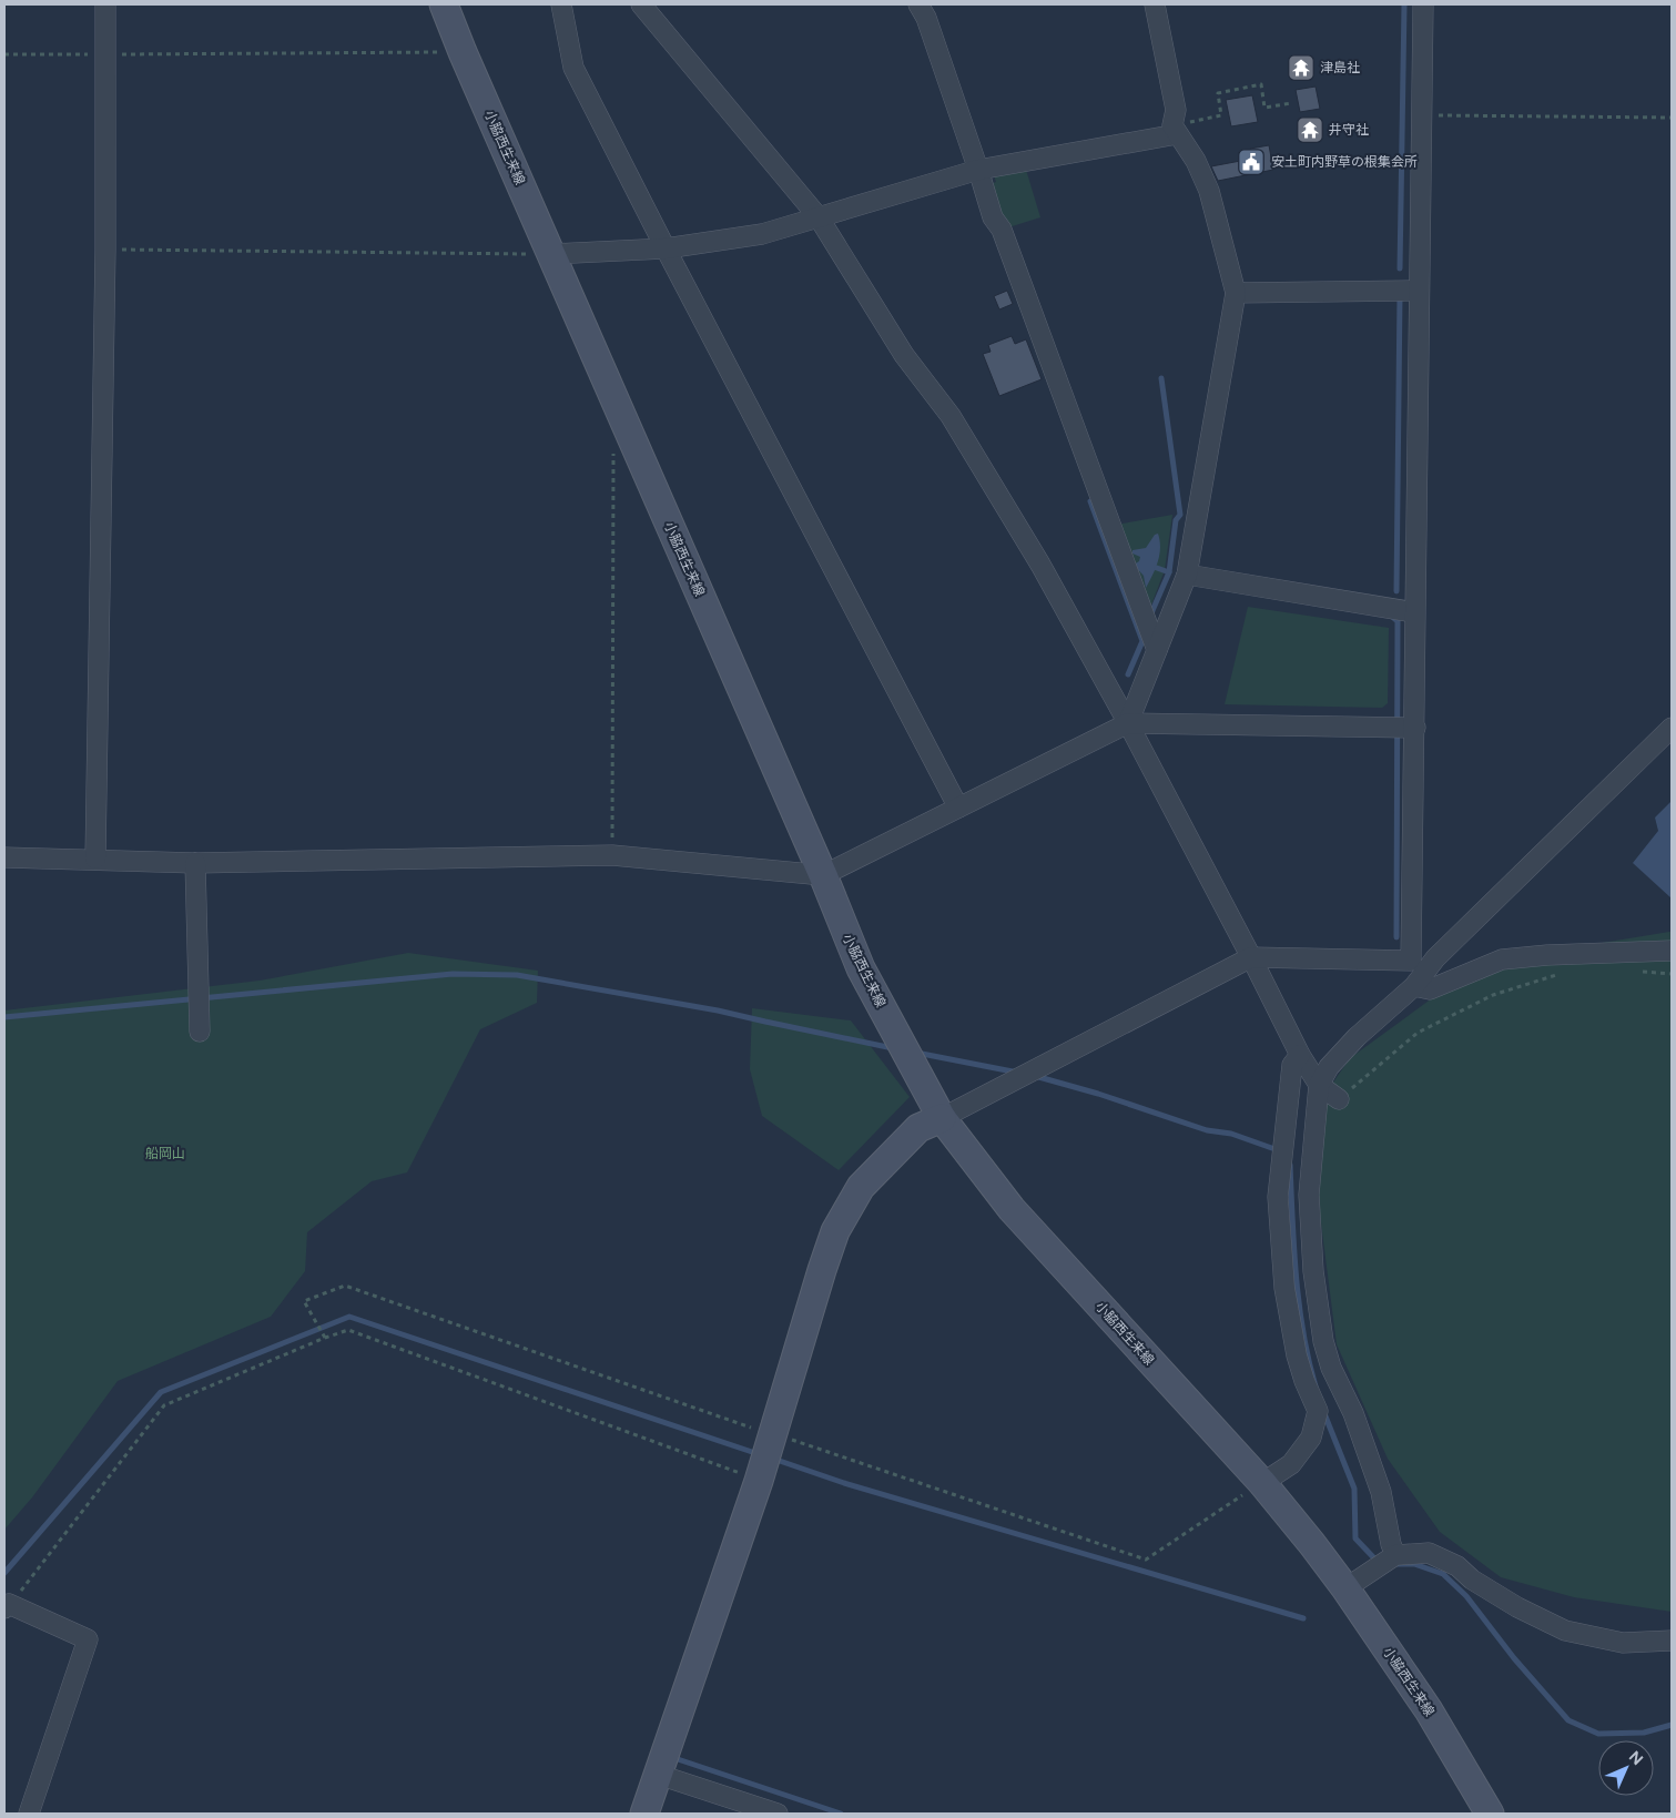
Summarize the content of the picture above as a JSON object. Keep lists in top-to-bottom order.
{
  "streets": {
    "main road": ["小脇西生来線"]
  },
  "parks": ["船岡山"],
  "places": {
    "temple": ["津島社", "井守社"],
    "public building": ["安土町内野草の根集会所"]
  },
  "north": "top right"
}
